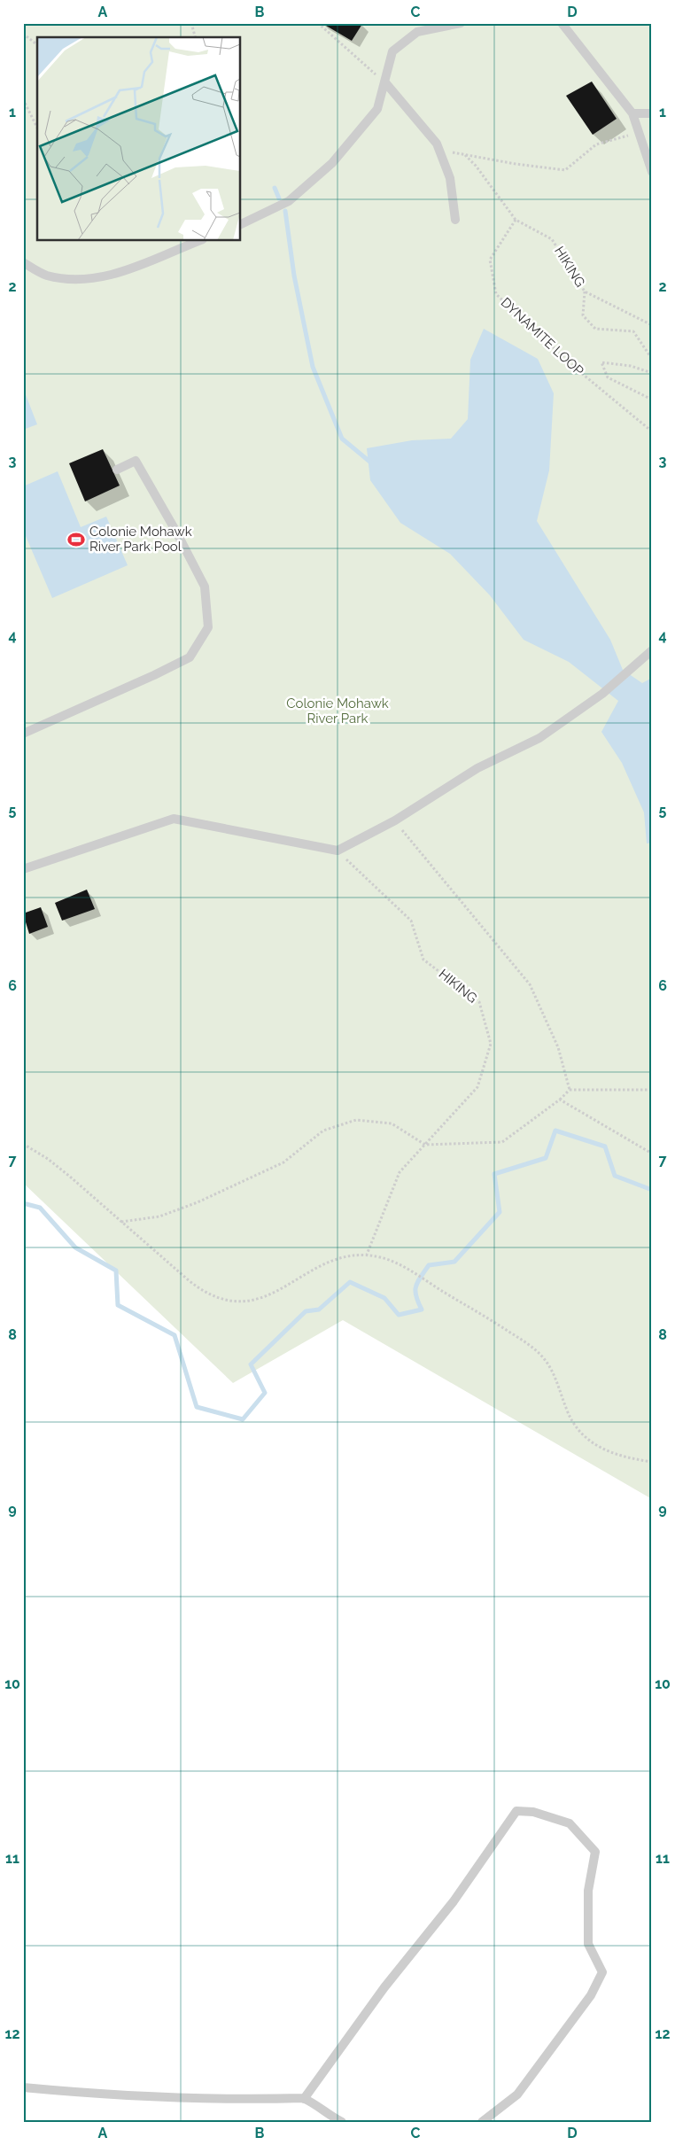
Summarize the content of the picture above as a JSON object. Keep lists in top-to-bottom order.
{
  "streets": {
    "path": ["HIKING", "DYNAMITE LOOP"]
  },
  "crossings": [
    ["HIKING", "DYNAMITE LOOP"]
  ],
  "parks": ["Colonie Mohawk River Park"],
  "places": {
    "sports": ["Colonie Mohawk River Park Pool"]
  },
  "grid": {
    "columns": [
      "A",
      "B",
      "C",
      "D"
    ],
    "rows": [
      "1",
      "2",
      "3",
      "4",
      "5",
      "6",
      "7",
      "8",
      "9",
      "10",
      "11",
      "12"
    ]
  }
}
